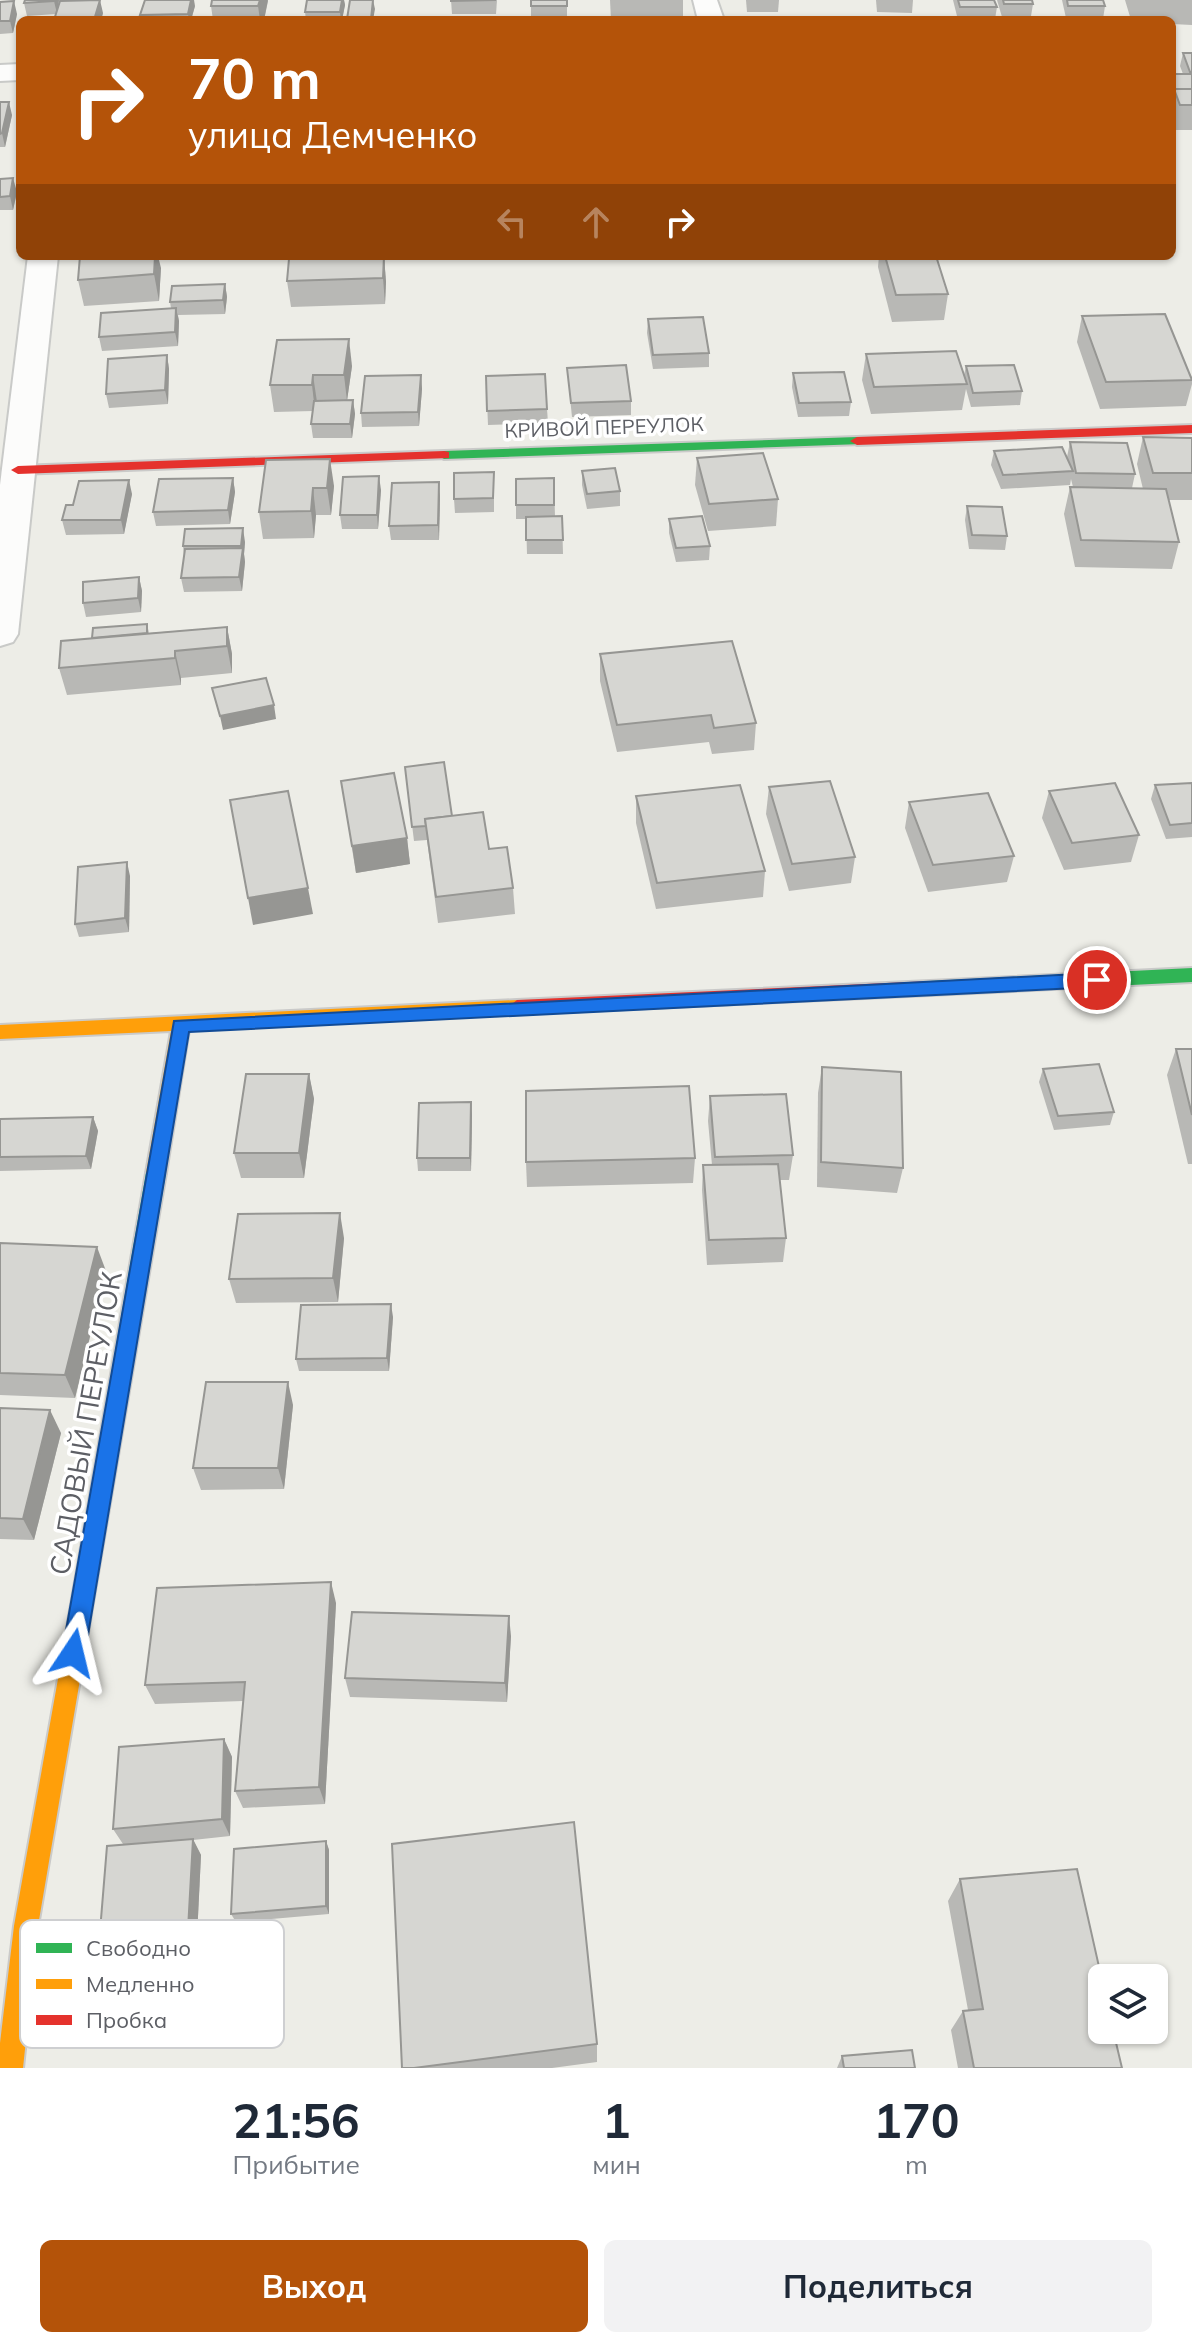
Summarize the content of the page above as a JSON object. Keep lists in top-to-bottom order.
{
  "streets": {
    "street": ["КРИВОЙ ПЕРЕУЛОК", "САДОВЫЙ ПЕРЕУЛОК"]
  },
  "legend": ["Свободно", "Медленно", "Пробка"],
  "page": {
    "turn": ["70 m", "улица Демченко"],
    "eta": [
      "21:56",
      "Прибытие",
      "1",
      "мин",
      "170",
      "m"
    ],
    "buttons": ["Выход", "Поделиться"]
  }
}
